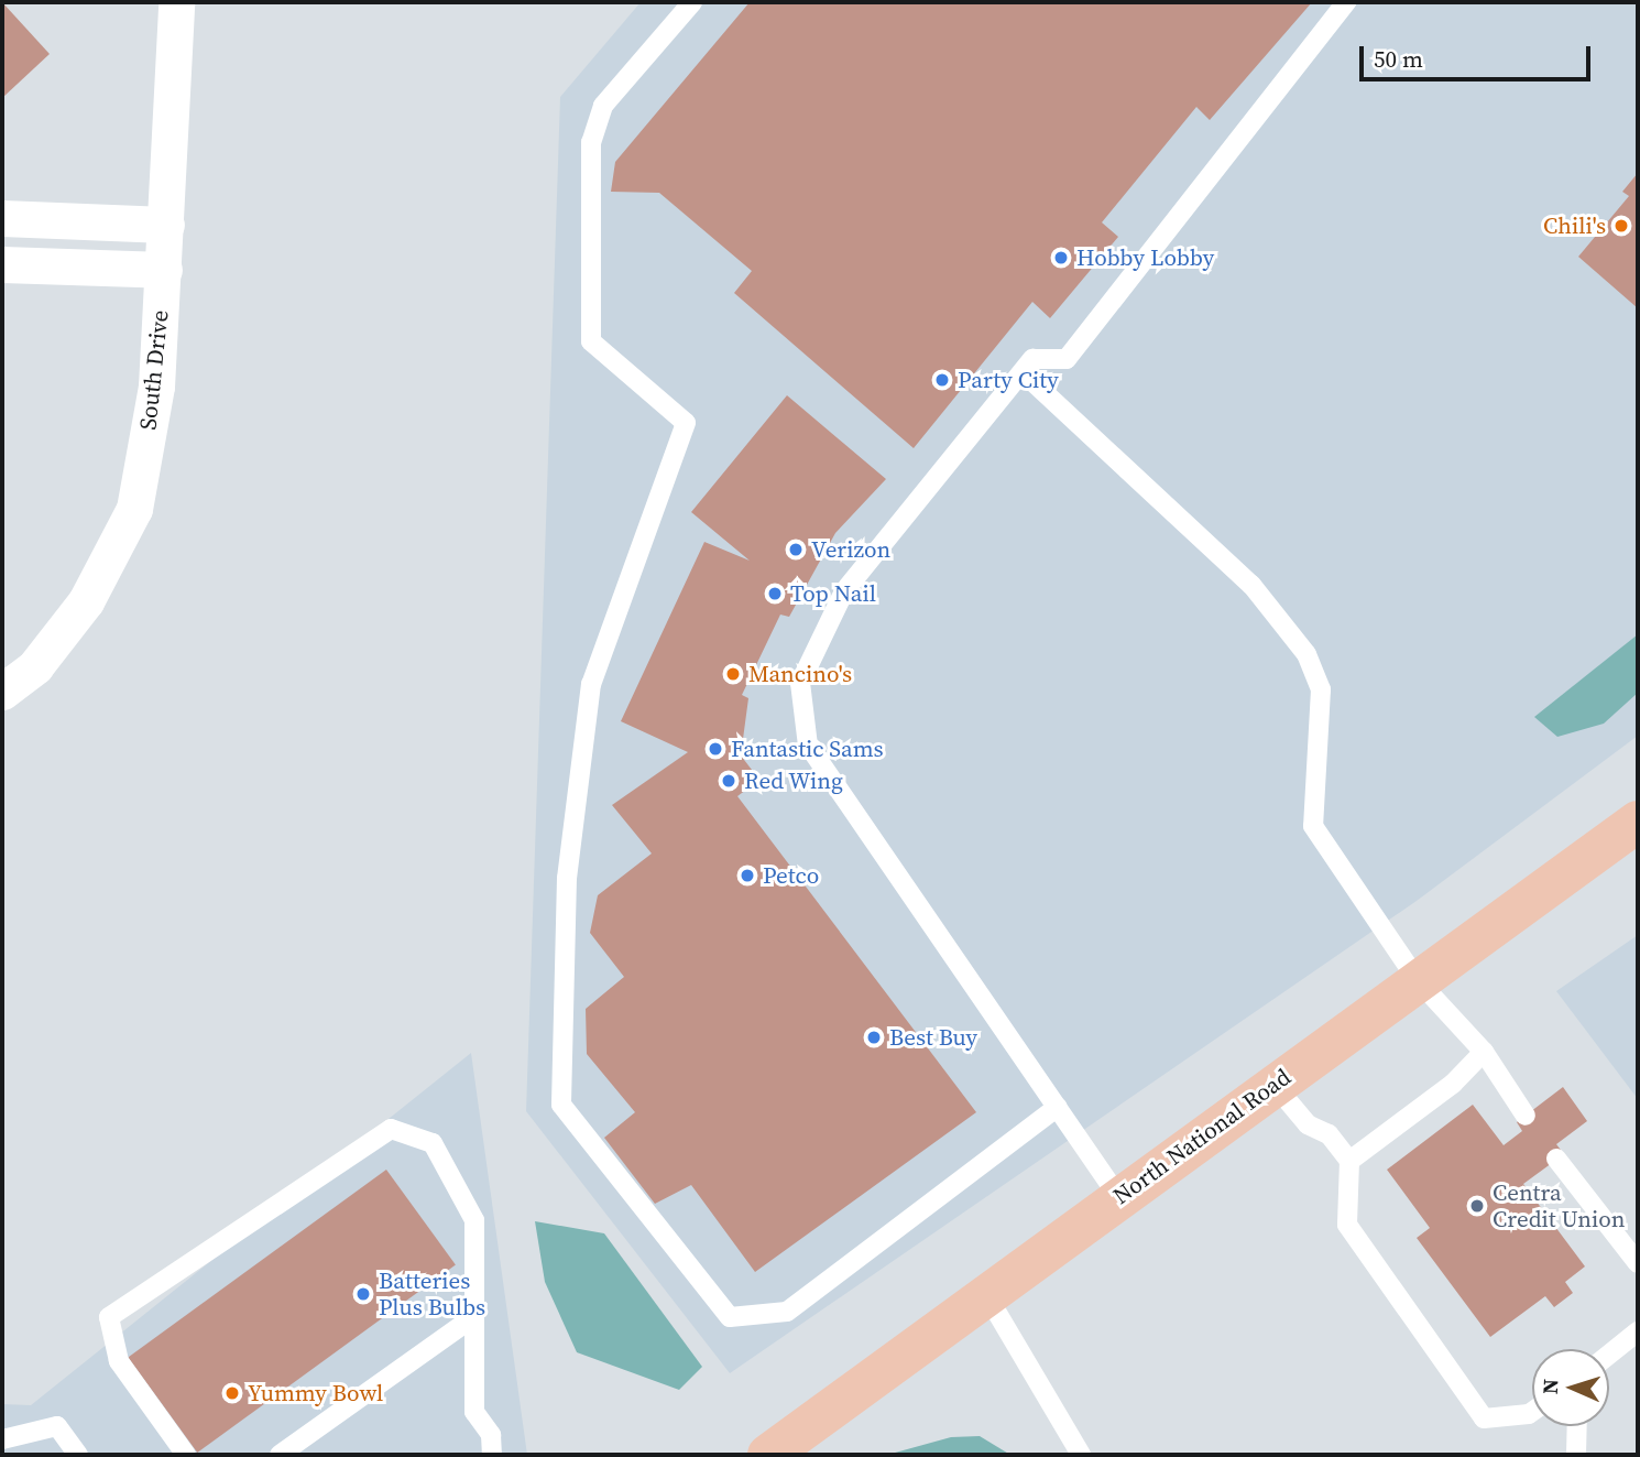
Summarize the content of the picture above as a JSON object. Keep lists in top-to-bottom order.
{
  "streets": {
    "main road": ["North National Road"],
    "street": ["South Drive"]
  },
  "places": [
    "Chili's",
    "Hobby Lobby",
    "Party City",
    "Verizon",
    "Top Nail",
    "Mancino's",
    "Fantastic Sams",
    "Red Wing",
    "Petco",
    "Best Buy",
    "Centra Credit Union",
    "Batteries Plus Bulbs",
    "Yummy Bowl"
  ],
  "scale_bar": "50 m",
  "north": "left"
}
